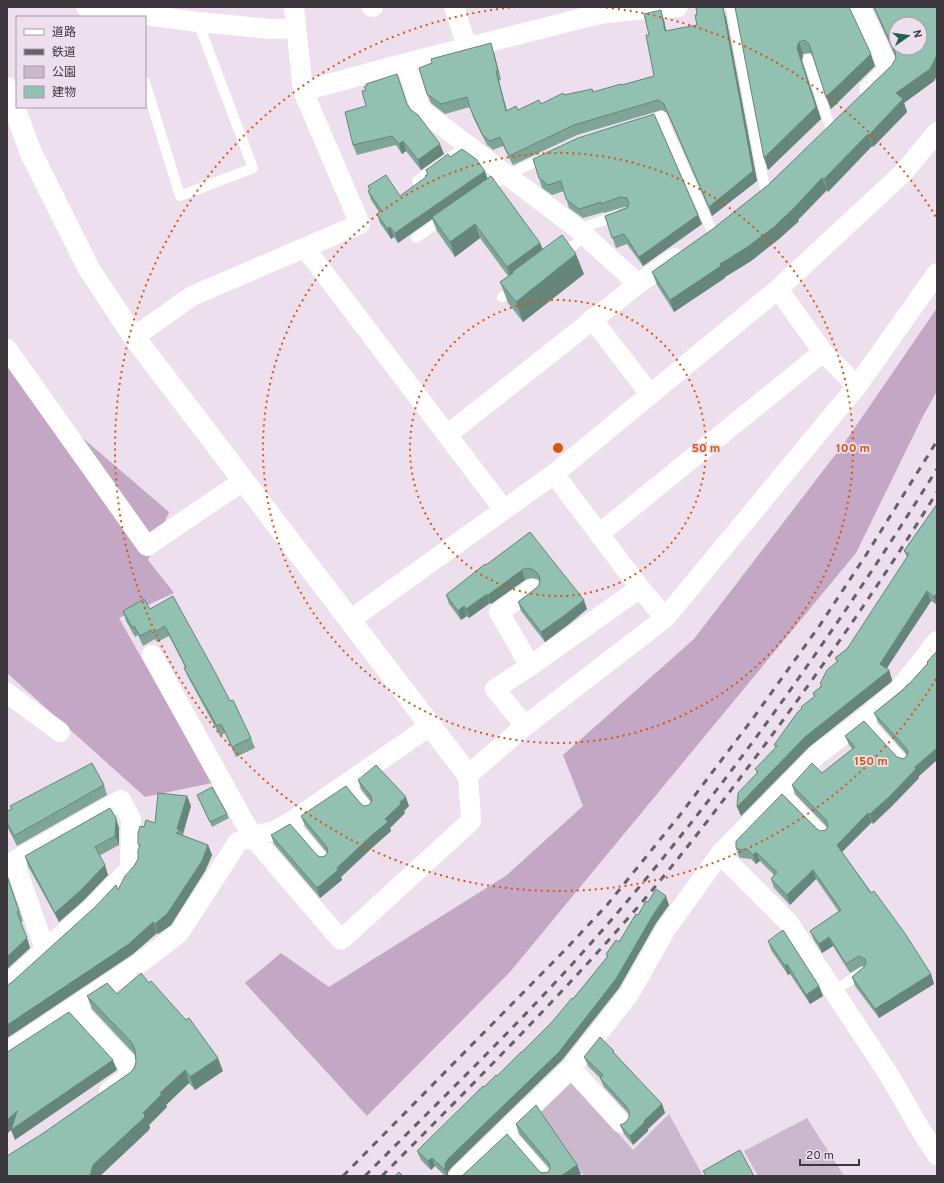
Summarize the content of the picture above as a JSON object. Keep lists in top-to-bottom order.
{
  "legend": [
    "道路",
    "鉄道",
    "公園",
    "建物"
  ],
  "scale_bar": "20 m",
  "north": "right",
  "rings": ["50 m", "100 m", "150 m"]
}
